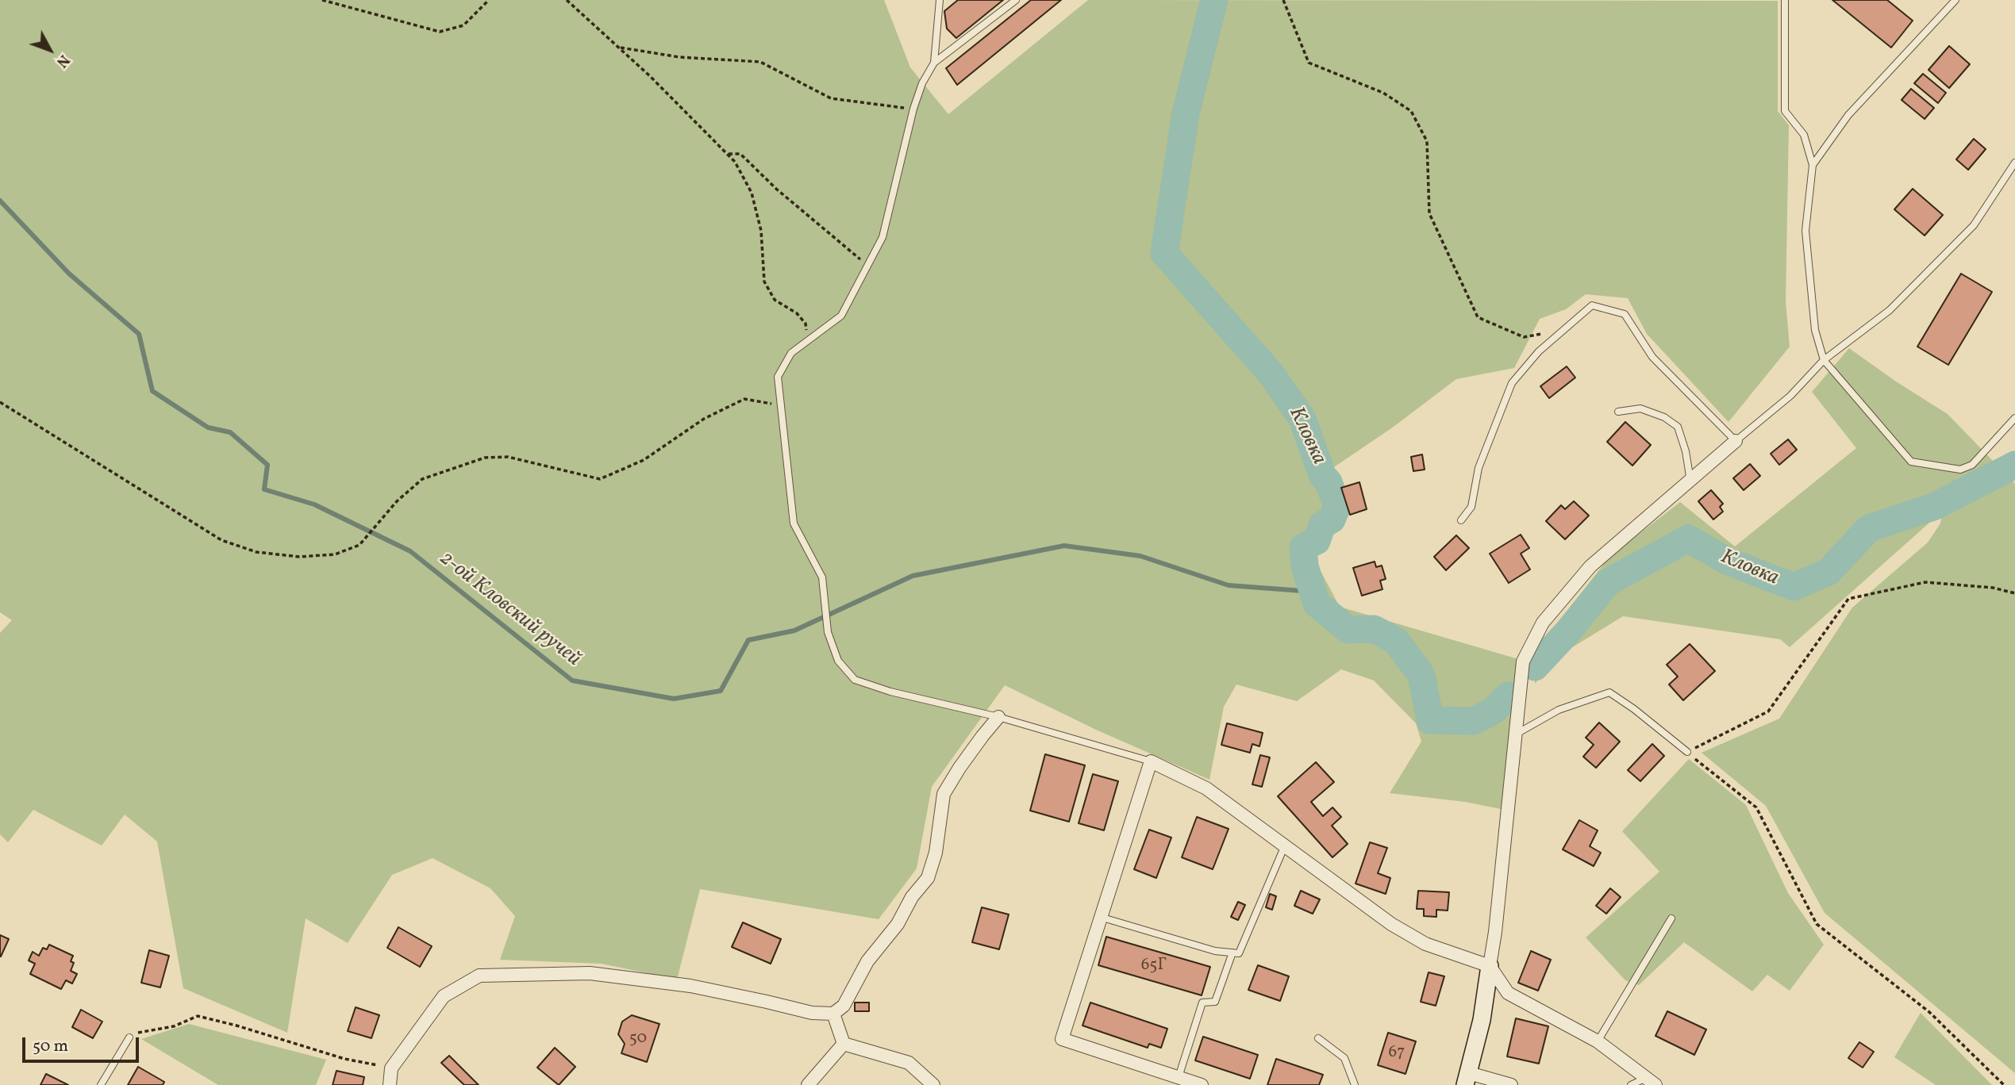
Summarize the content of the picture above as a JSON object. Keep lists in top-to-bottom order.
{
  "water": ["Кловка", "2-ой Кловский ручей"],
  "house_numbers": ["65Г", "50", "67"],
  "scale_bar": "50 m",
  "north": "bottom right"
}
